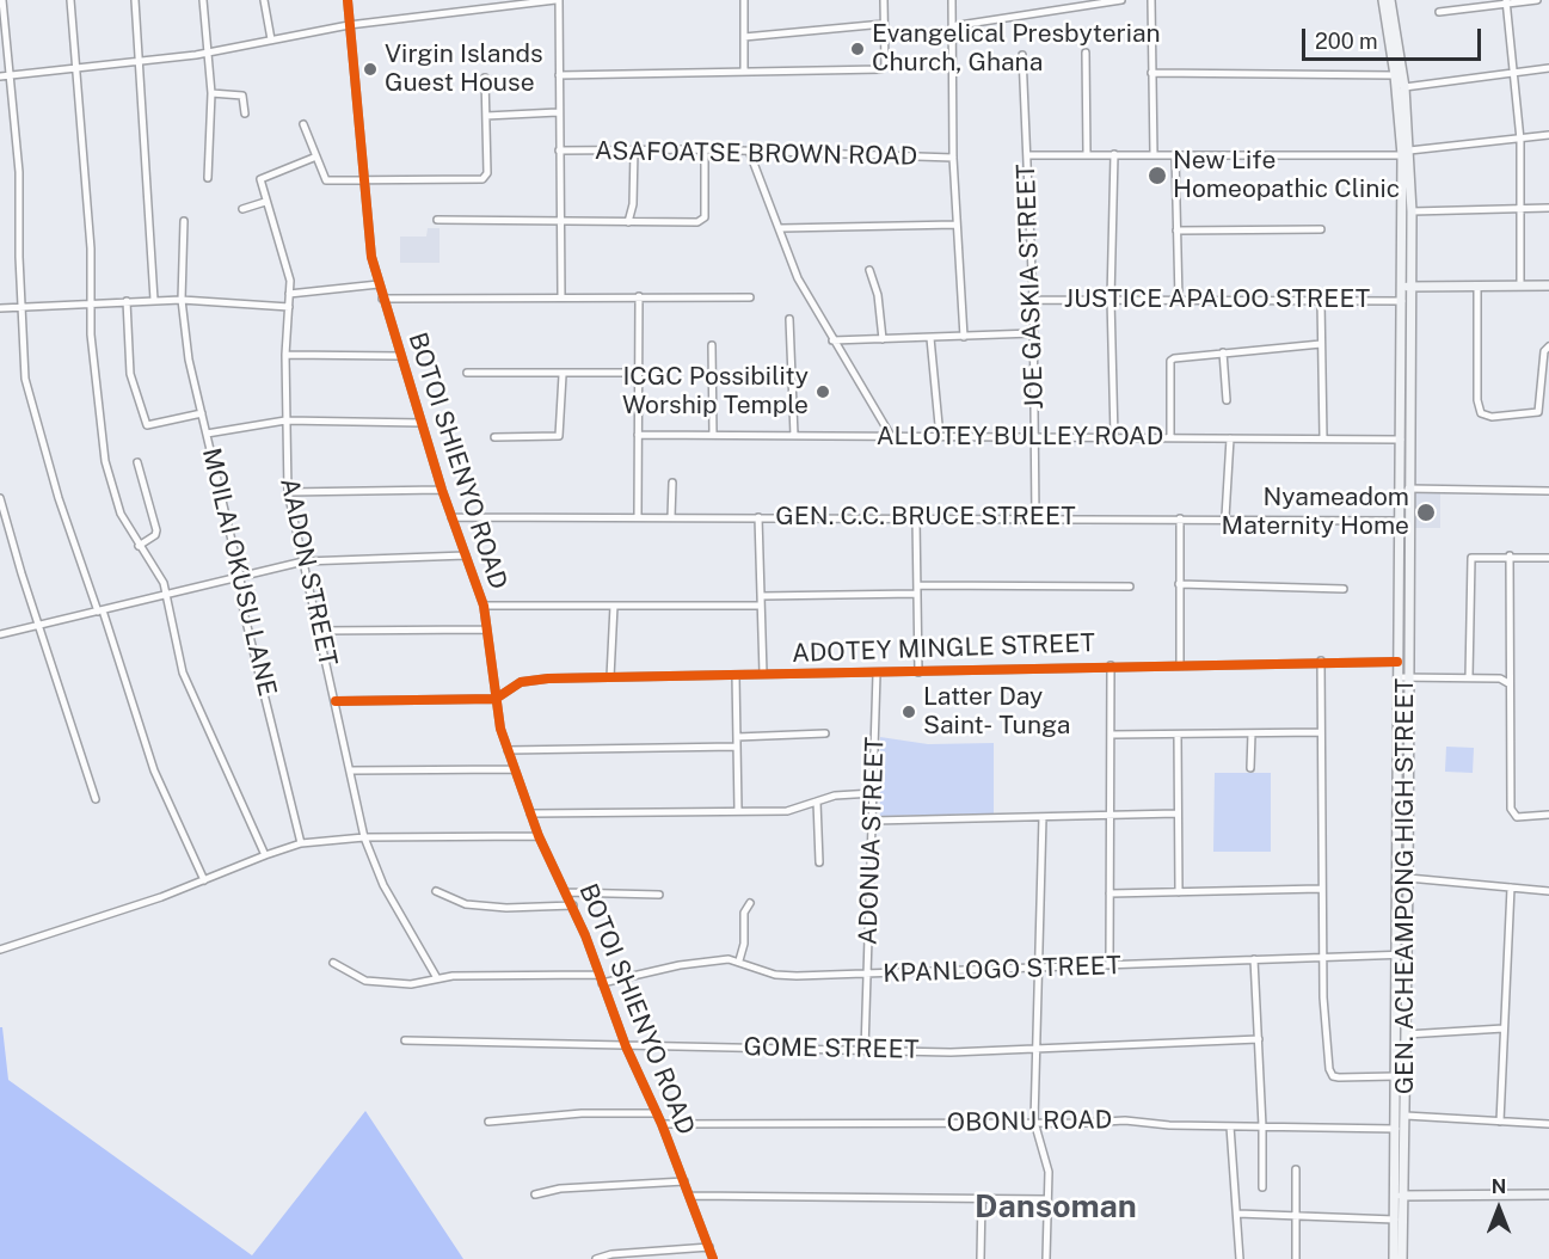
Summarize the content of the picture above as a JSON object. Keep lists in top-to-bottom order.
{
  "streets": {
    "main road": ["GEN. ACHEAMPONG HIGH STREET"],
    "street": [
      "ASAFOATSE BROWN ROAD",
      "JOE GASKIA STREET",
      "JUSTICE APALOO STREET",
      "ALLOTEY BULLEY ROAD",
      "BOTOI SHIENYO ROAD",
      "GEN. C.C. BRUCE STREET",
      "MOILAI OKUSU LANE",
      "AADON STREET",
      "ADOTEY MINGLE STREET",
      "ADONUA STREET",
      "KPANLOGO STREET",
      "GOME STREET",
      "OBONU ROAD"
    ]
  },
  "crossings": [
    ["JOE GASKIA STREET", "JUSTICE APALOO STREET"],
    ["JOE GASKIA STREET", "ALLOTEY BULLEY ROAD"],
    ["JOE GASKIA STREET", "GEN. C.C. BRUCE STREET"],
    ["JUSTICE APALOO STREET", "GEN. ACHEAMPONG HIGH STREET"],
    ["ALLOTEY BULLEY ROAD", "GEN. ACHEAMPONG HIGH STREET"],
    ["BOTOI SHIENYO ROAD", "GEN. C.C. BRUCE STREET"],
    ["BOTOI SHIENYO ROAD", "ADOTEY MINGLE STREET"],
    ["BOTOI SHIENYO ROAD", "KPANLOGO STREET"],
    ["BOTOI SHIENYO ROAD", "GOME STREET"],
    ["BOTOI SHIENYO ROAD", "OBONU ROAD"],
    ["GEN. C.C. BRUCE STREET", "GEN. ACHEAMPONG HIGH STREET"],
    ["ADOTEY MINGLE STREET", "ADONUA STREET"],
    ["ADOTEY MINGLE STREET", "GEN. ACHEAMPONG HIGH STREET"],
    ["ADONUA STREET", "KPANLOGO STREET"],
    ["ADONUA STREET", "GOME STREET"],
    ["GEN. ACHEAMPONG HIGH STREET", "KPANLOGO STREET"],
    ["GEN. ACHEAMPONG HIGH STREET", "OBONU ROAD"]
  ],
  "districts": ["Dansoman"],
  "places": [
    "Evangelical Presbyterian Church, Ghana",
    "Virgin Islands Guest House",
    "New Life Homeopathic Clinic",
    "ICGC Possibility Worship Temple",
    "Nyameadom Maternity Home",
    "Latter Day Saint- Tunga"
  ],
  "scale_bar": "200 m",
  "north": "top"
}
